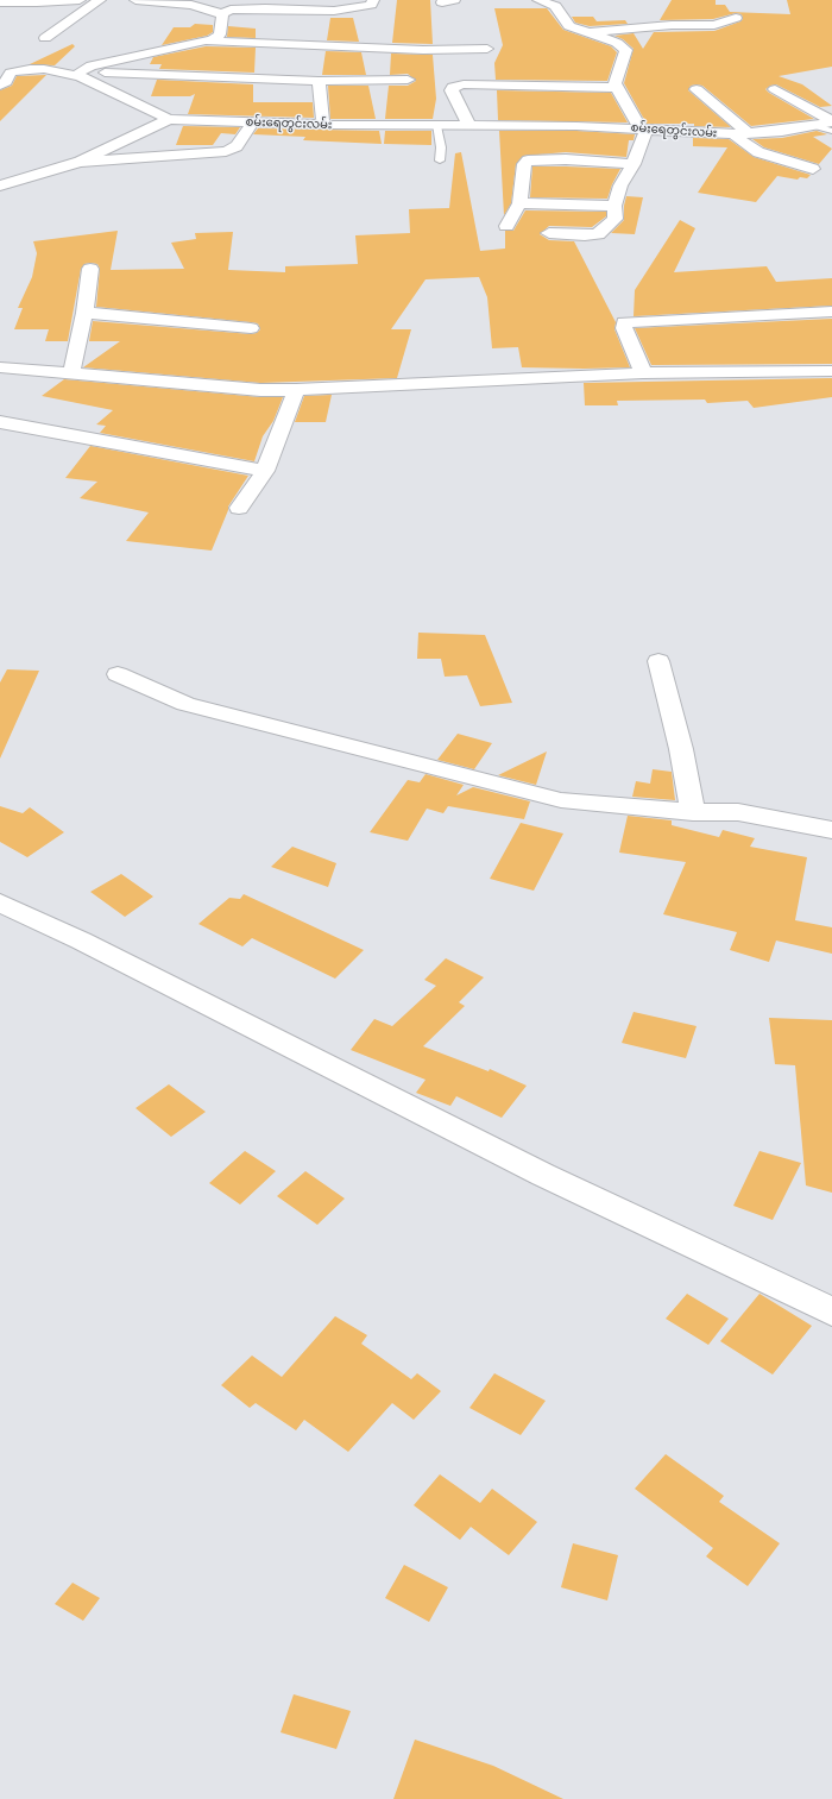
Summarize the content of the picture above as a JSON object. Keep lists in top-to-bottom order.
{
  "streets": {
    "street": ["စမ်းရေတွင်းလမ်း"]
  }
}
